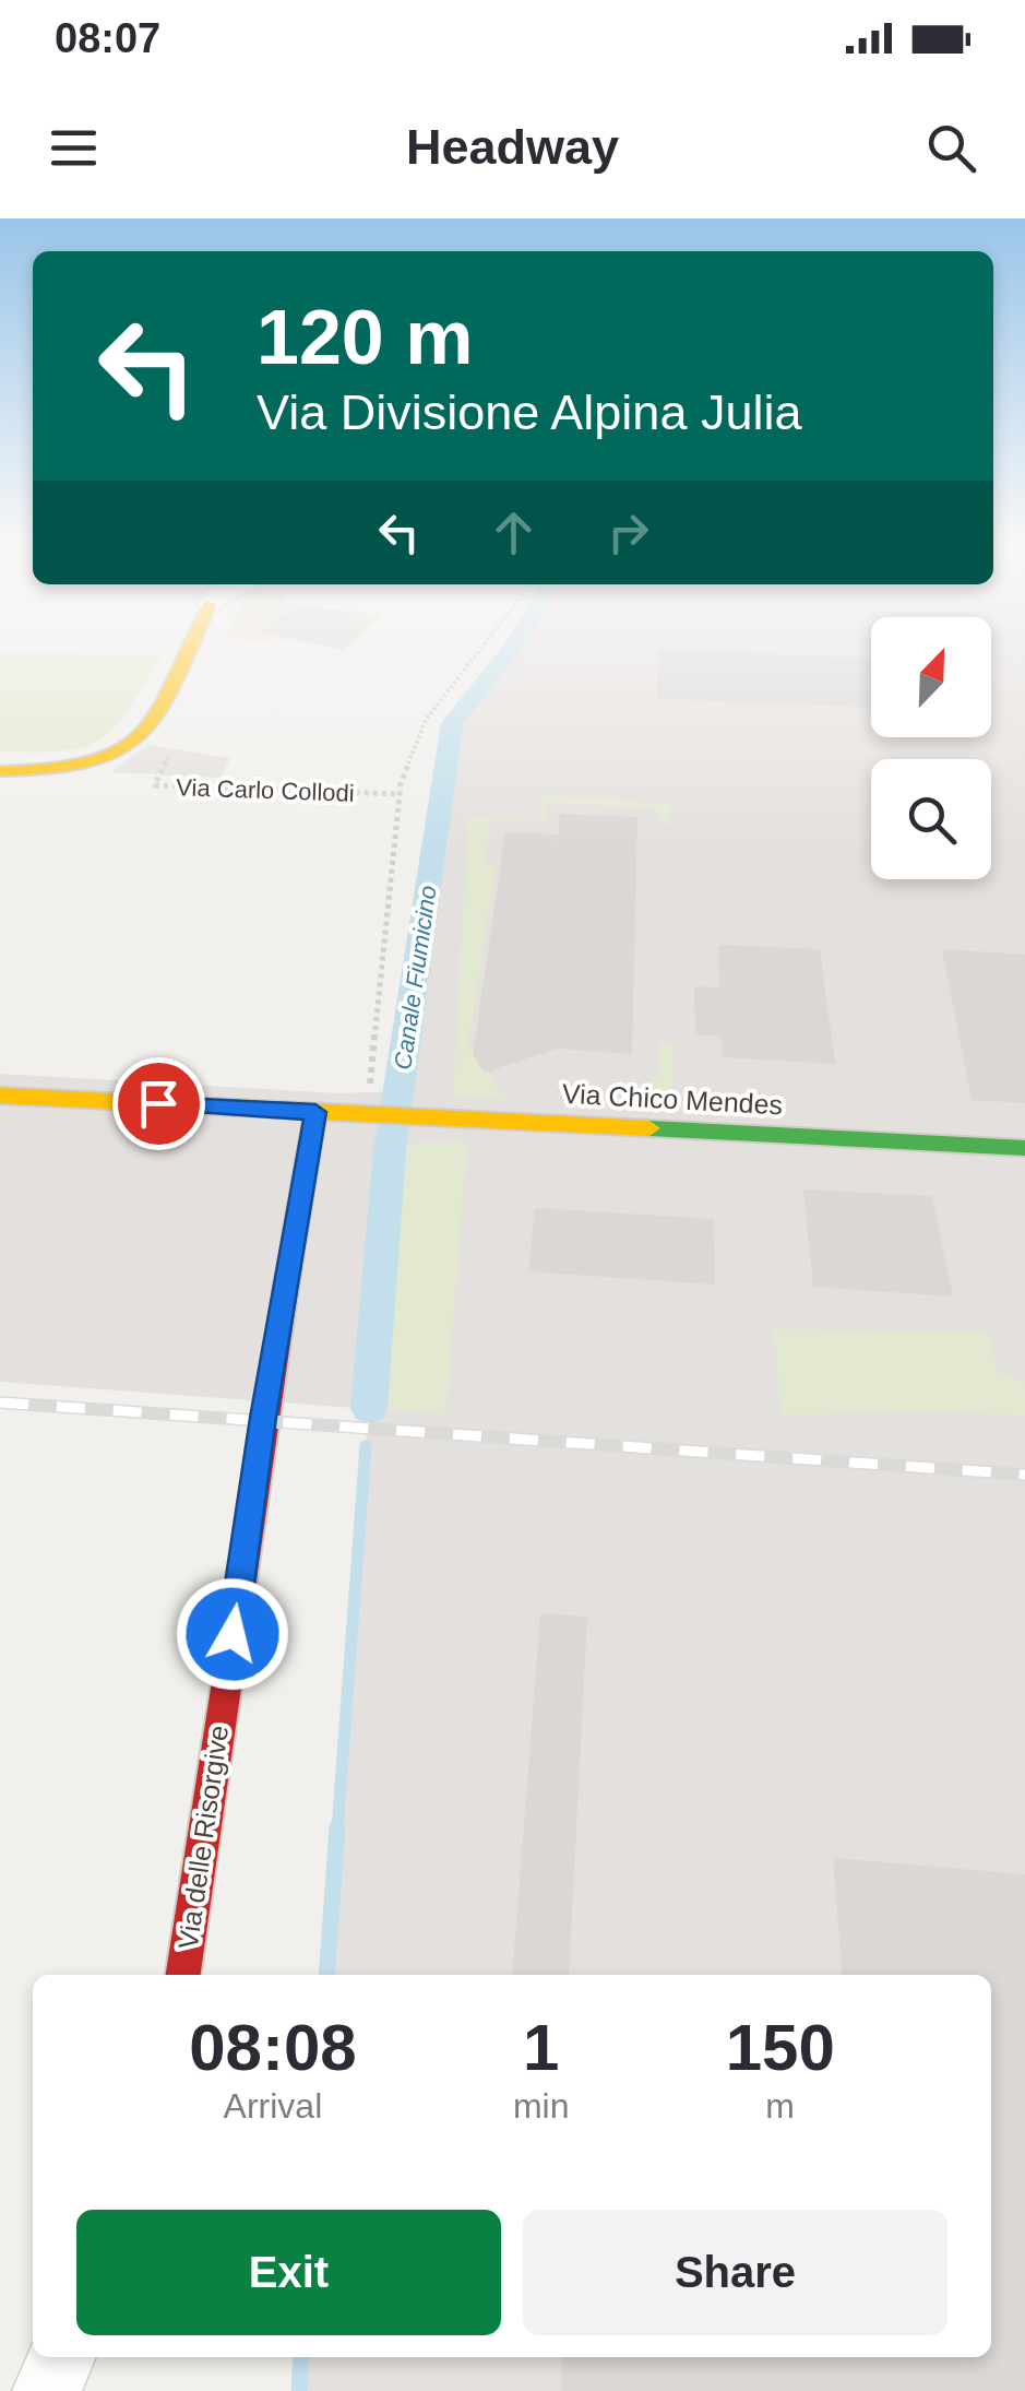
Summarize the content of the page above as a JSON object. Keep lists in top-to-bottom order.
{
  "streets": {
    "street": ["Via Chico Mendes", "Via delle Risorgive"],
    "path": ["Via Carlo Collodi"]
  },
  "crossings": [
    ["Via Chico Mendes", "Via delle Risorgive"]
  ],
  "water": ["Canale Fiumicino"],
  "north": "top right",
  "page": {
    "status": "08:07",
    "header": "Headway",
    "turn": ["120 m", "Via Divisione Alpina Julia"],
    "eta": [
      "08:08",
      "Arrival",
      "1",
      "min",
      "150",
      "m"
    ],
    "buttons": ["Exit", "Share"]
  }
}
